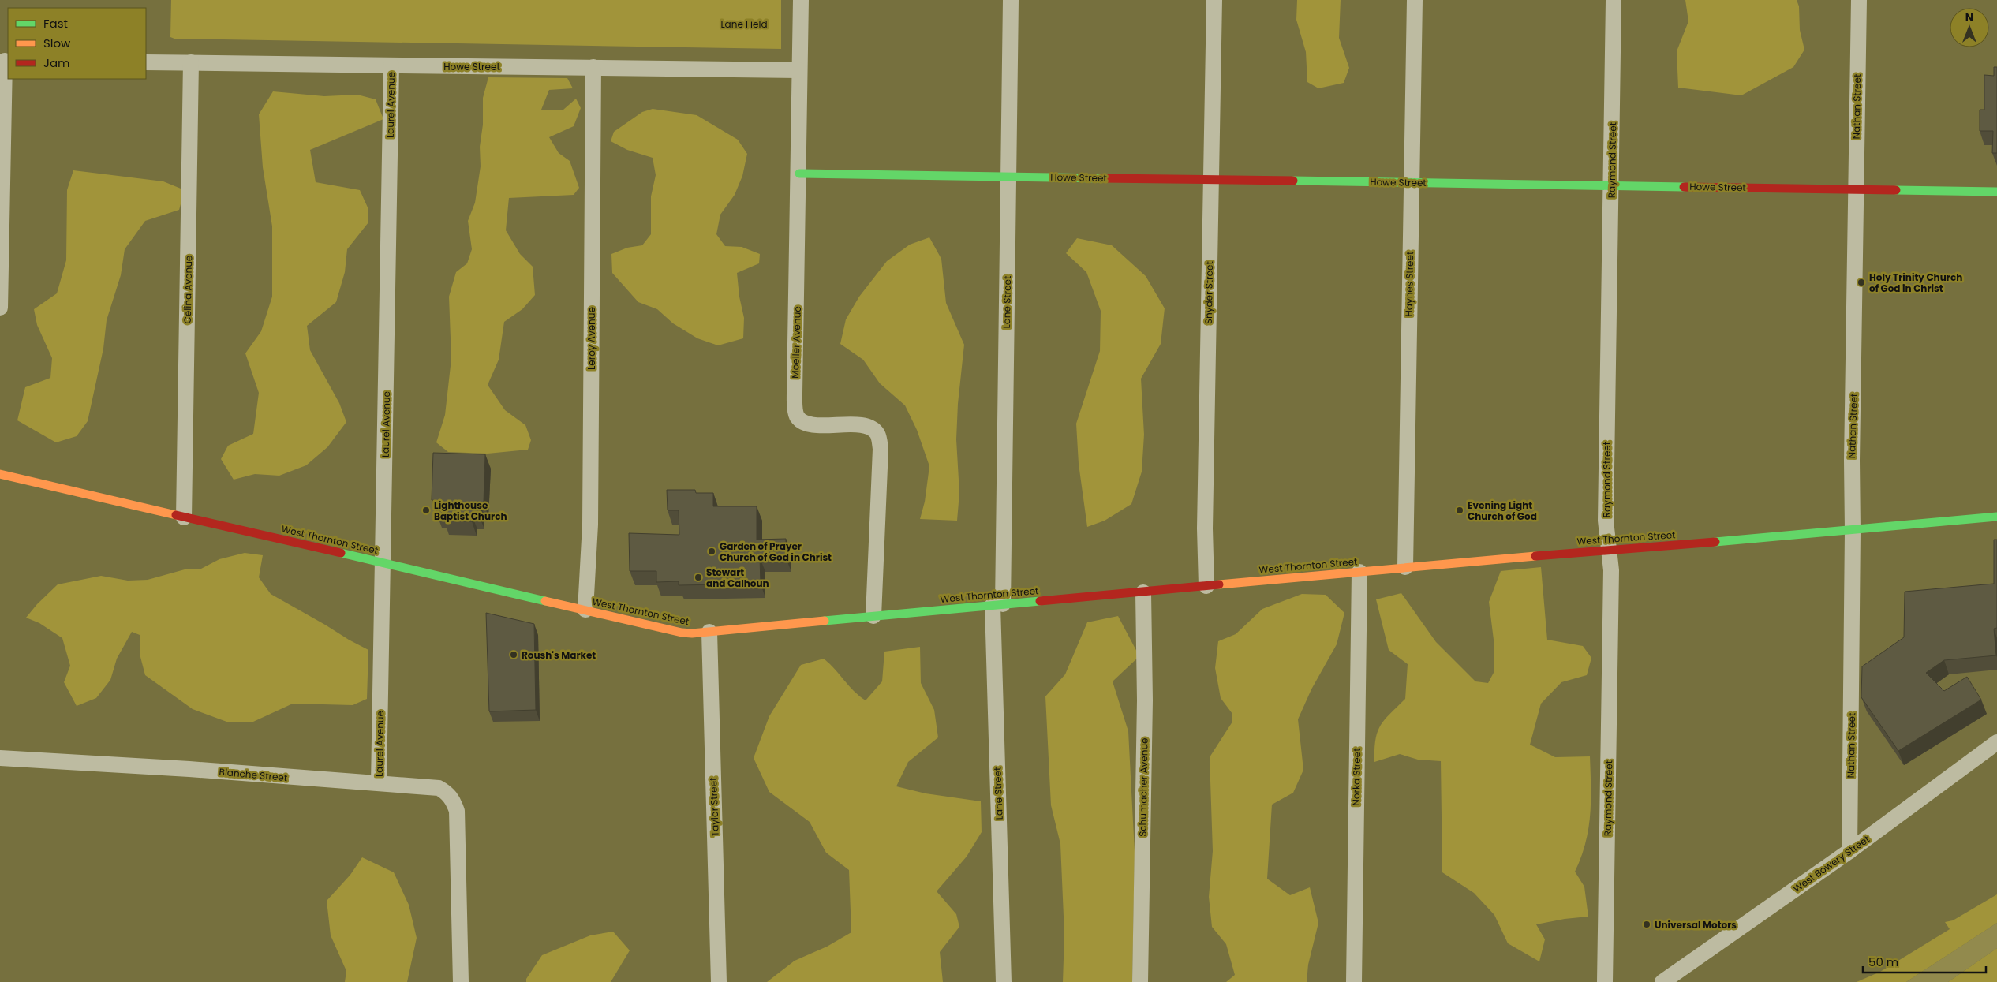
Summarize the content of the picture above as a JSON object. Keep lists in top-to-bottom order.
{
  "streets": {
    "main road": ["Howe Street", "West Thornton Street"],
    "street": [
      "Laurel Avenue",
      "Nathan Street",
      "Raymond Street",
      "Haynes Street",
      "Celina Avenue",
      "Snyder Street",
      "Lane Street",
      "Leroy Avenue",
      "Moeller Avenue",
      "Blanche Street",
      "Norka Street",
      "Schumacher Avenue",
      "Taylor Street",
      "West Bowery Street"
    ]
  },
  "crossings": [
    ["Howe Street", "Laurel Avenue"],
    ["Howe Street", "Nathan Street"],
    ["Howe Street", "Raymond Street"],
    ["Howe Street", "Haynes Street"],
    ["Howe Street", "Celina Avenue"],
    ["Howe Street", "Snyder Street"],
    ["Howe Street", "Lane Street"],
    ["Howe Street", "Leroy Avenue"],
    ["Howe Street", "Moeller Avenue"],
    ["Laurel Avenue", "West Thornton Street"],
    ["Laurel Avenue", "Blanche Street"],
    ["Nathan Street", "West Thornton Street"],
    ["Nathan Street", "West Bowery Street"],
    ["Raymond Street", "West Thornton Street"],
    ["Haynes Street", "West Thornton Street"],
    ["Celina Avenue", "West Thornton Street"],
    ["Snyder Street", "West Thornton Street"],
    ["Lane Street", "West Thornton Street"],
    ["Leroy Avenue", "West Thornton Street"],
    ["Moeller Avenue", "West Thornton Street"],
    ["West Thornton Street", "Norka Street"],
    ["West Thornton Street", "Schumacher Avenue"],
    ["West Thornton Street", "Taylor Street"]
  ],
  "parks": ["Lane Field"],
  "places": [
    "Holy Trinity Church of God in Christ",
    "Lighthouse Baptist Church",
    "Evening Light Church of God",
    "Garden of Prayer Church of God in Christ",
    "Stewart and Calhoun",
    "Roush's Market",
    "Universal Motors"
  ],
  "legend": ["Fast", "Slow", "Jam"],
  "scale_bar": "50 m",
  "north": "top"
}
